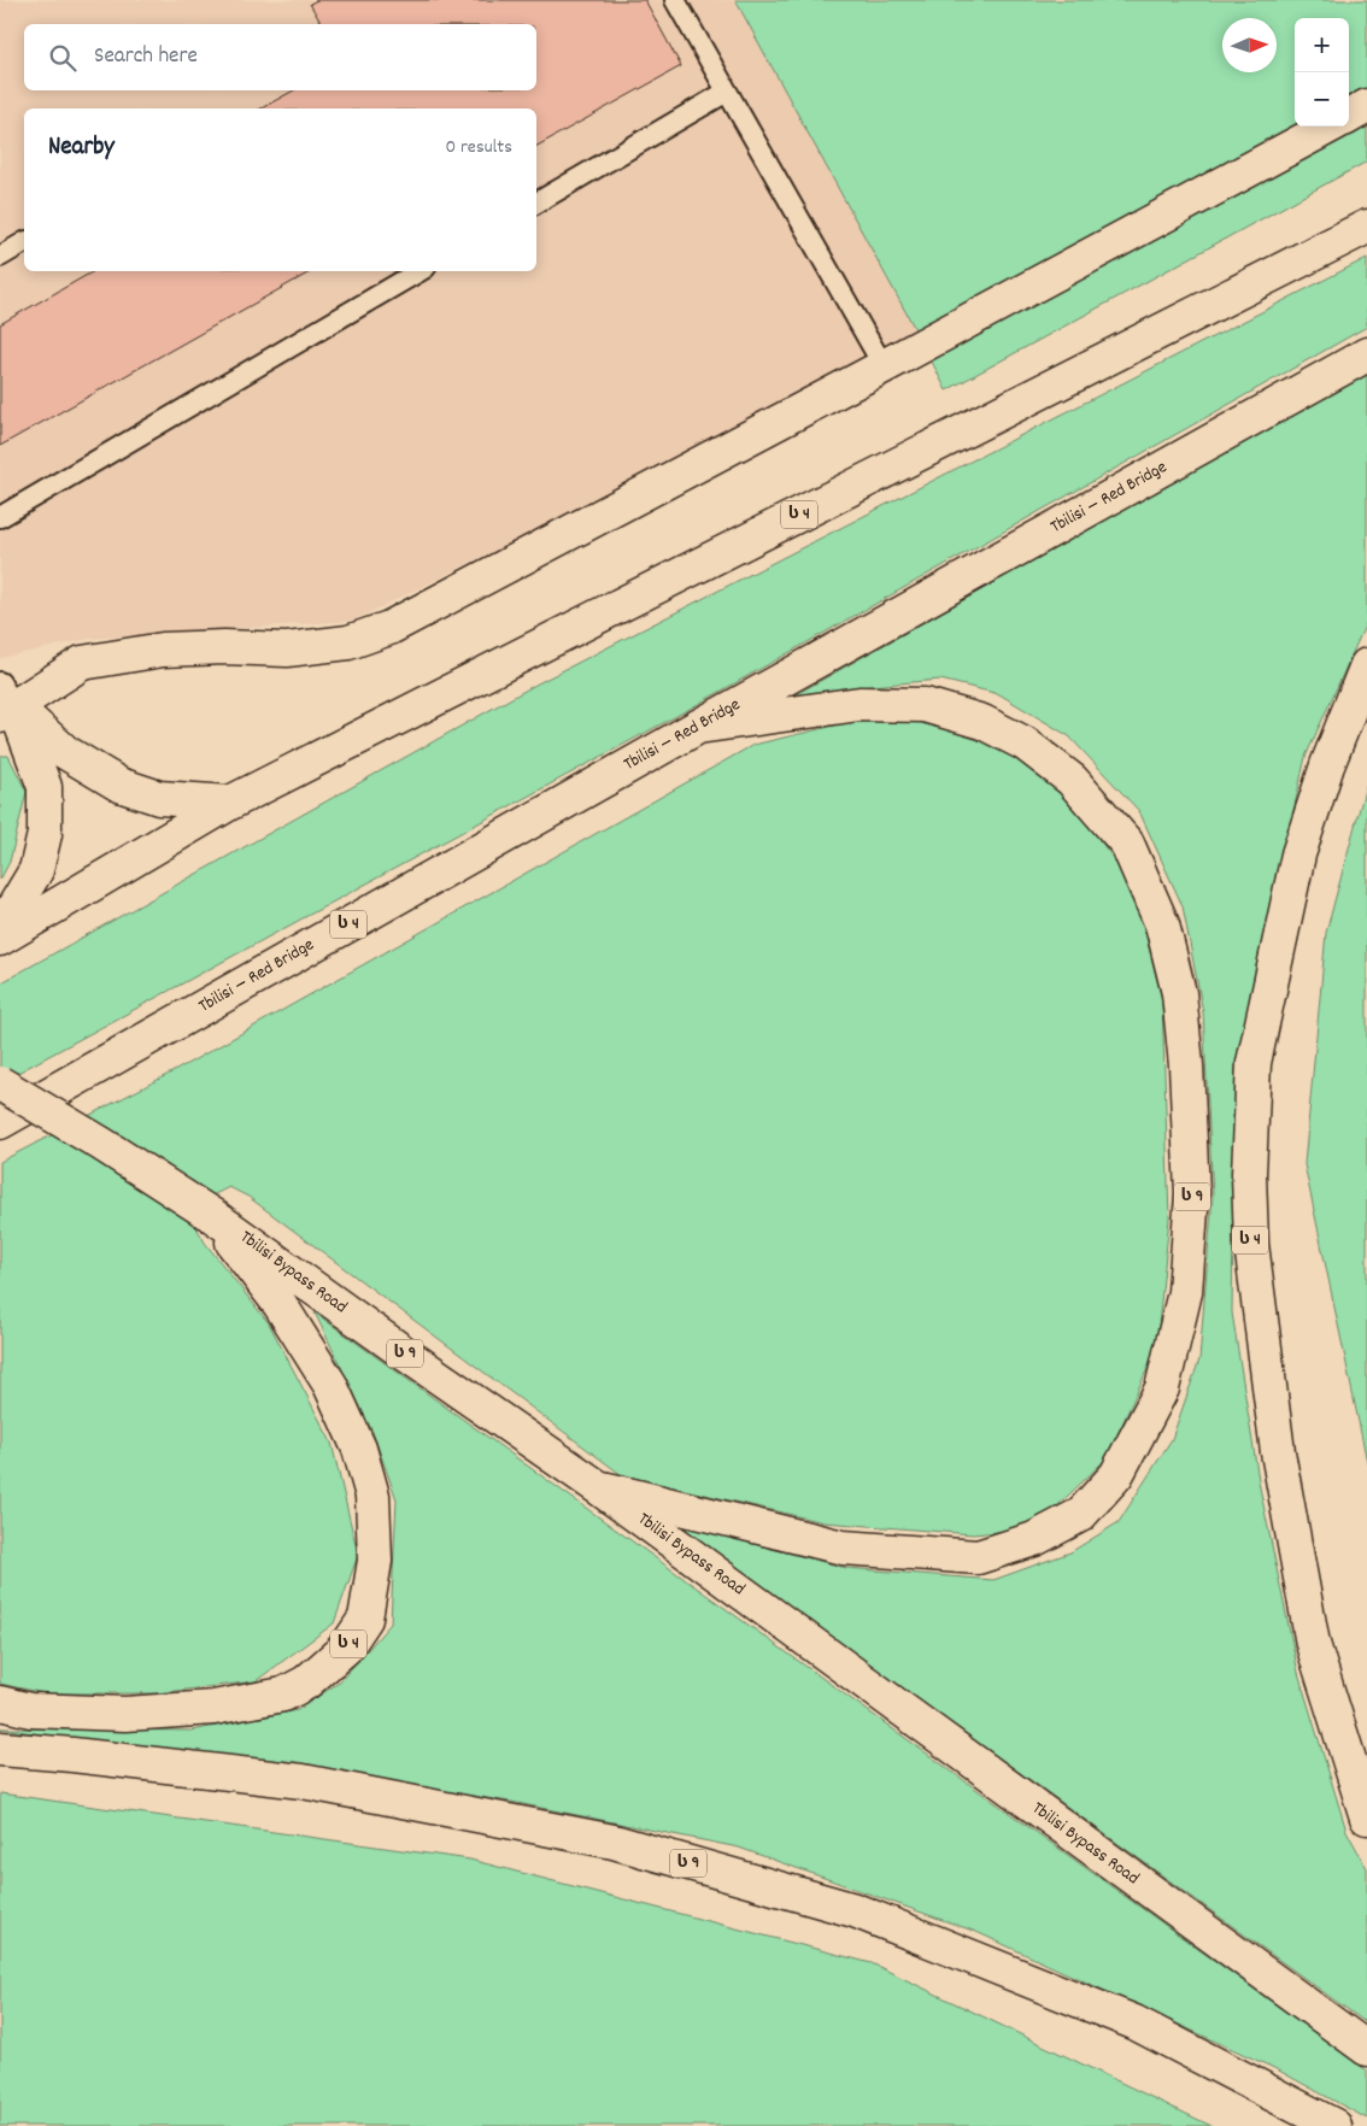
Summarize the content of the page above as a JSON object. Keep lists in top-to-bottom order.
{
  "streets": {
    "main road": [
      "Tbilisi — Red Bridge",
      "ს 4",
      "ს 9",
      "Tbilisi Bypass Road"
    ]
  },
  "crossings": [
    ["Tbilisi — Red Bridge", "ს 9"],
    ["ს 4", "Tbilisi Bypass Road"],
    ["ს 9", "Tbilisi Bypass Road"]
  ],
  "north": "right",
  "page": {
    "map_buttons": ["+", "−"],
    "search": "Search here",
    "heading": ["Nearby", "0 results"]
  }
}
